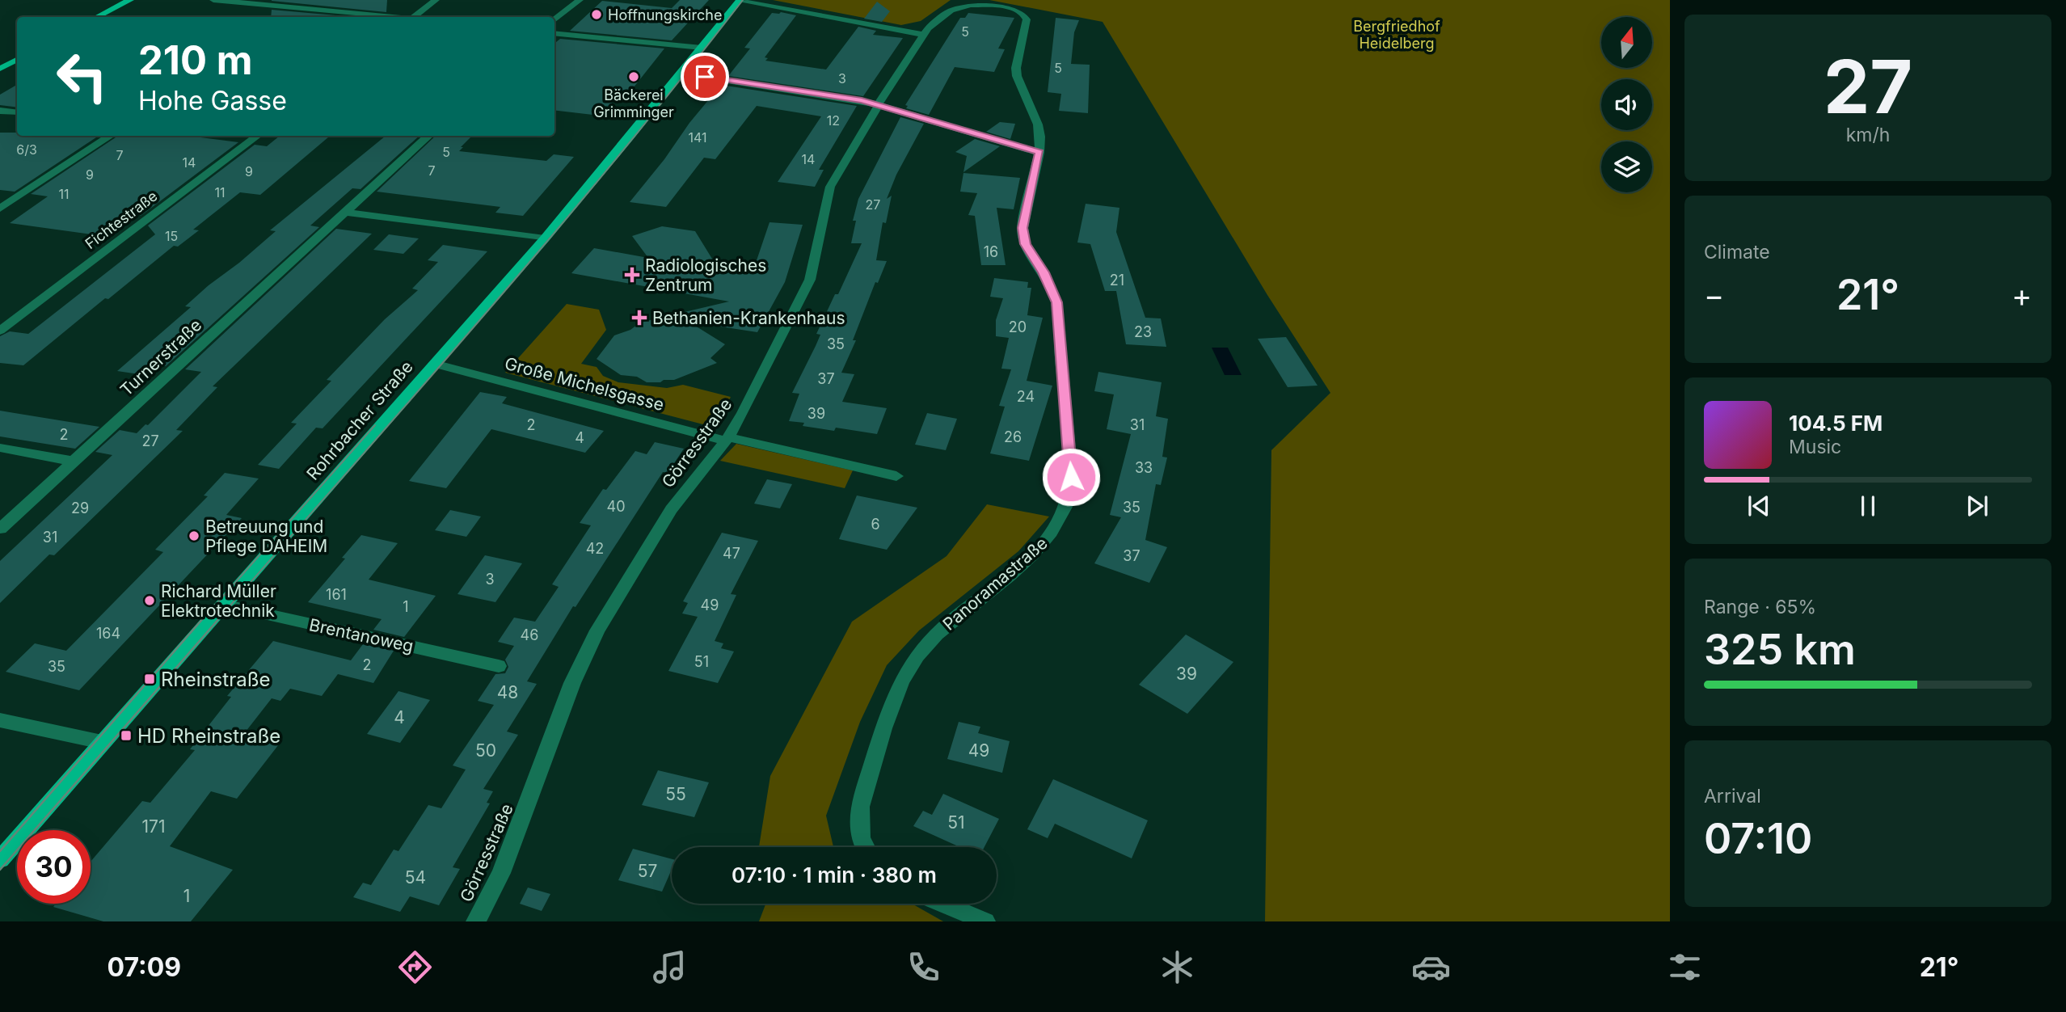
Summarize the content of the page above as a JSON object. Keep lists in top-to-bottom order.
{
  "streets": {
    "main road": ["Rohrbacher Straße"],
    "street": [
      "Fichtestraße",
      "Turnerstraße",
      "Große Michelsgasse",
      "Görresstraße",
      "Panoramastraße",
      "Brentanoweg"
    ]
  },
  "crossings": [
    ["Große Michelsgasse", "Rohrbacher Straße"],
    ["Große Michelsgasse", "Görresstraße"],
    ["Rohrbacher Straße", "Brentanoweg"],
    ["Görresstraße", "Panoramastraße"]
  ],
  "parks": ["Bergfriedhof Heidelberg"],
  "places": {
    "other": [
      "Hoffnungskirche",
      "Bäckerei Grimminger",
      "Betreuung und Pflege DAHEIM",
      "Richard Müller Elektrotechnik"
    ],
    "health": ["Radiologisches Zentrum", "Bethanien-Krankenhaus"],
    "transit": ["Rheinstraße", "HD Rheinstraße"]
  },
  "house_numbers": [
    "5",
    "5",
    "3",
    "12",
    "141",
    "6/3",
    "5",
    "7",
    "14",
    "14",
    "7",
    "9",
    "9",
    "11",
    "11",
    "27",
    "15",
    "16",
    "21",
    "20",
    "23",
    "35",
    "37",
    "24",
    "39",
    "2",
    "31",
    "2",
    "26",
    "4",
    "27",
    "33",
    "40",
    "35",
    "29",
    "6",
    "31",
    "42",
    "47",
    "37",
    "3",
    "161",
    "49",
    "1",
    "164",
    "46",
    "51",
    "2",
    "35",
    "39",
    "48",
    "4",
    "50",
    "49",
    "55",
    "51",
    "171",
    "57",
    "54",
    "1"
  ],
  "north": "top",
  "page": {
    "tile": [
      ["27", "km/h"],
      "Climate",
      ["Range · 65%", "325 km"],
      ["Arrival", "07:10"]
    ],
    "turn": ["210 m", "Hohe Gasse"],
    "heat": ["−", "21°", "+"],
    "song": ["104.5 FM", "Music"],
    "limit": "30",
    "trip": "07:10 · 1 min · 380 m",
    "tabs": ["07:09", "21°"]
  }
}
